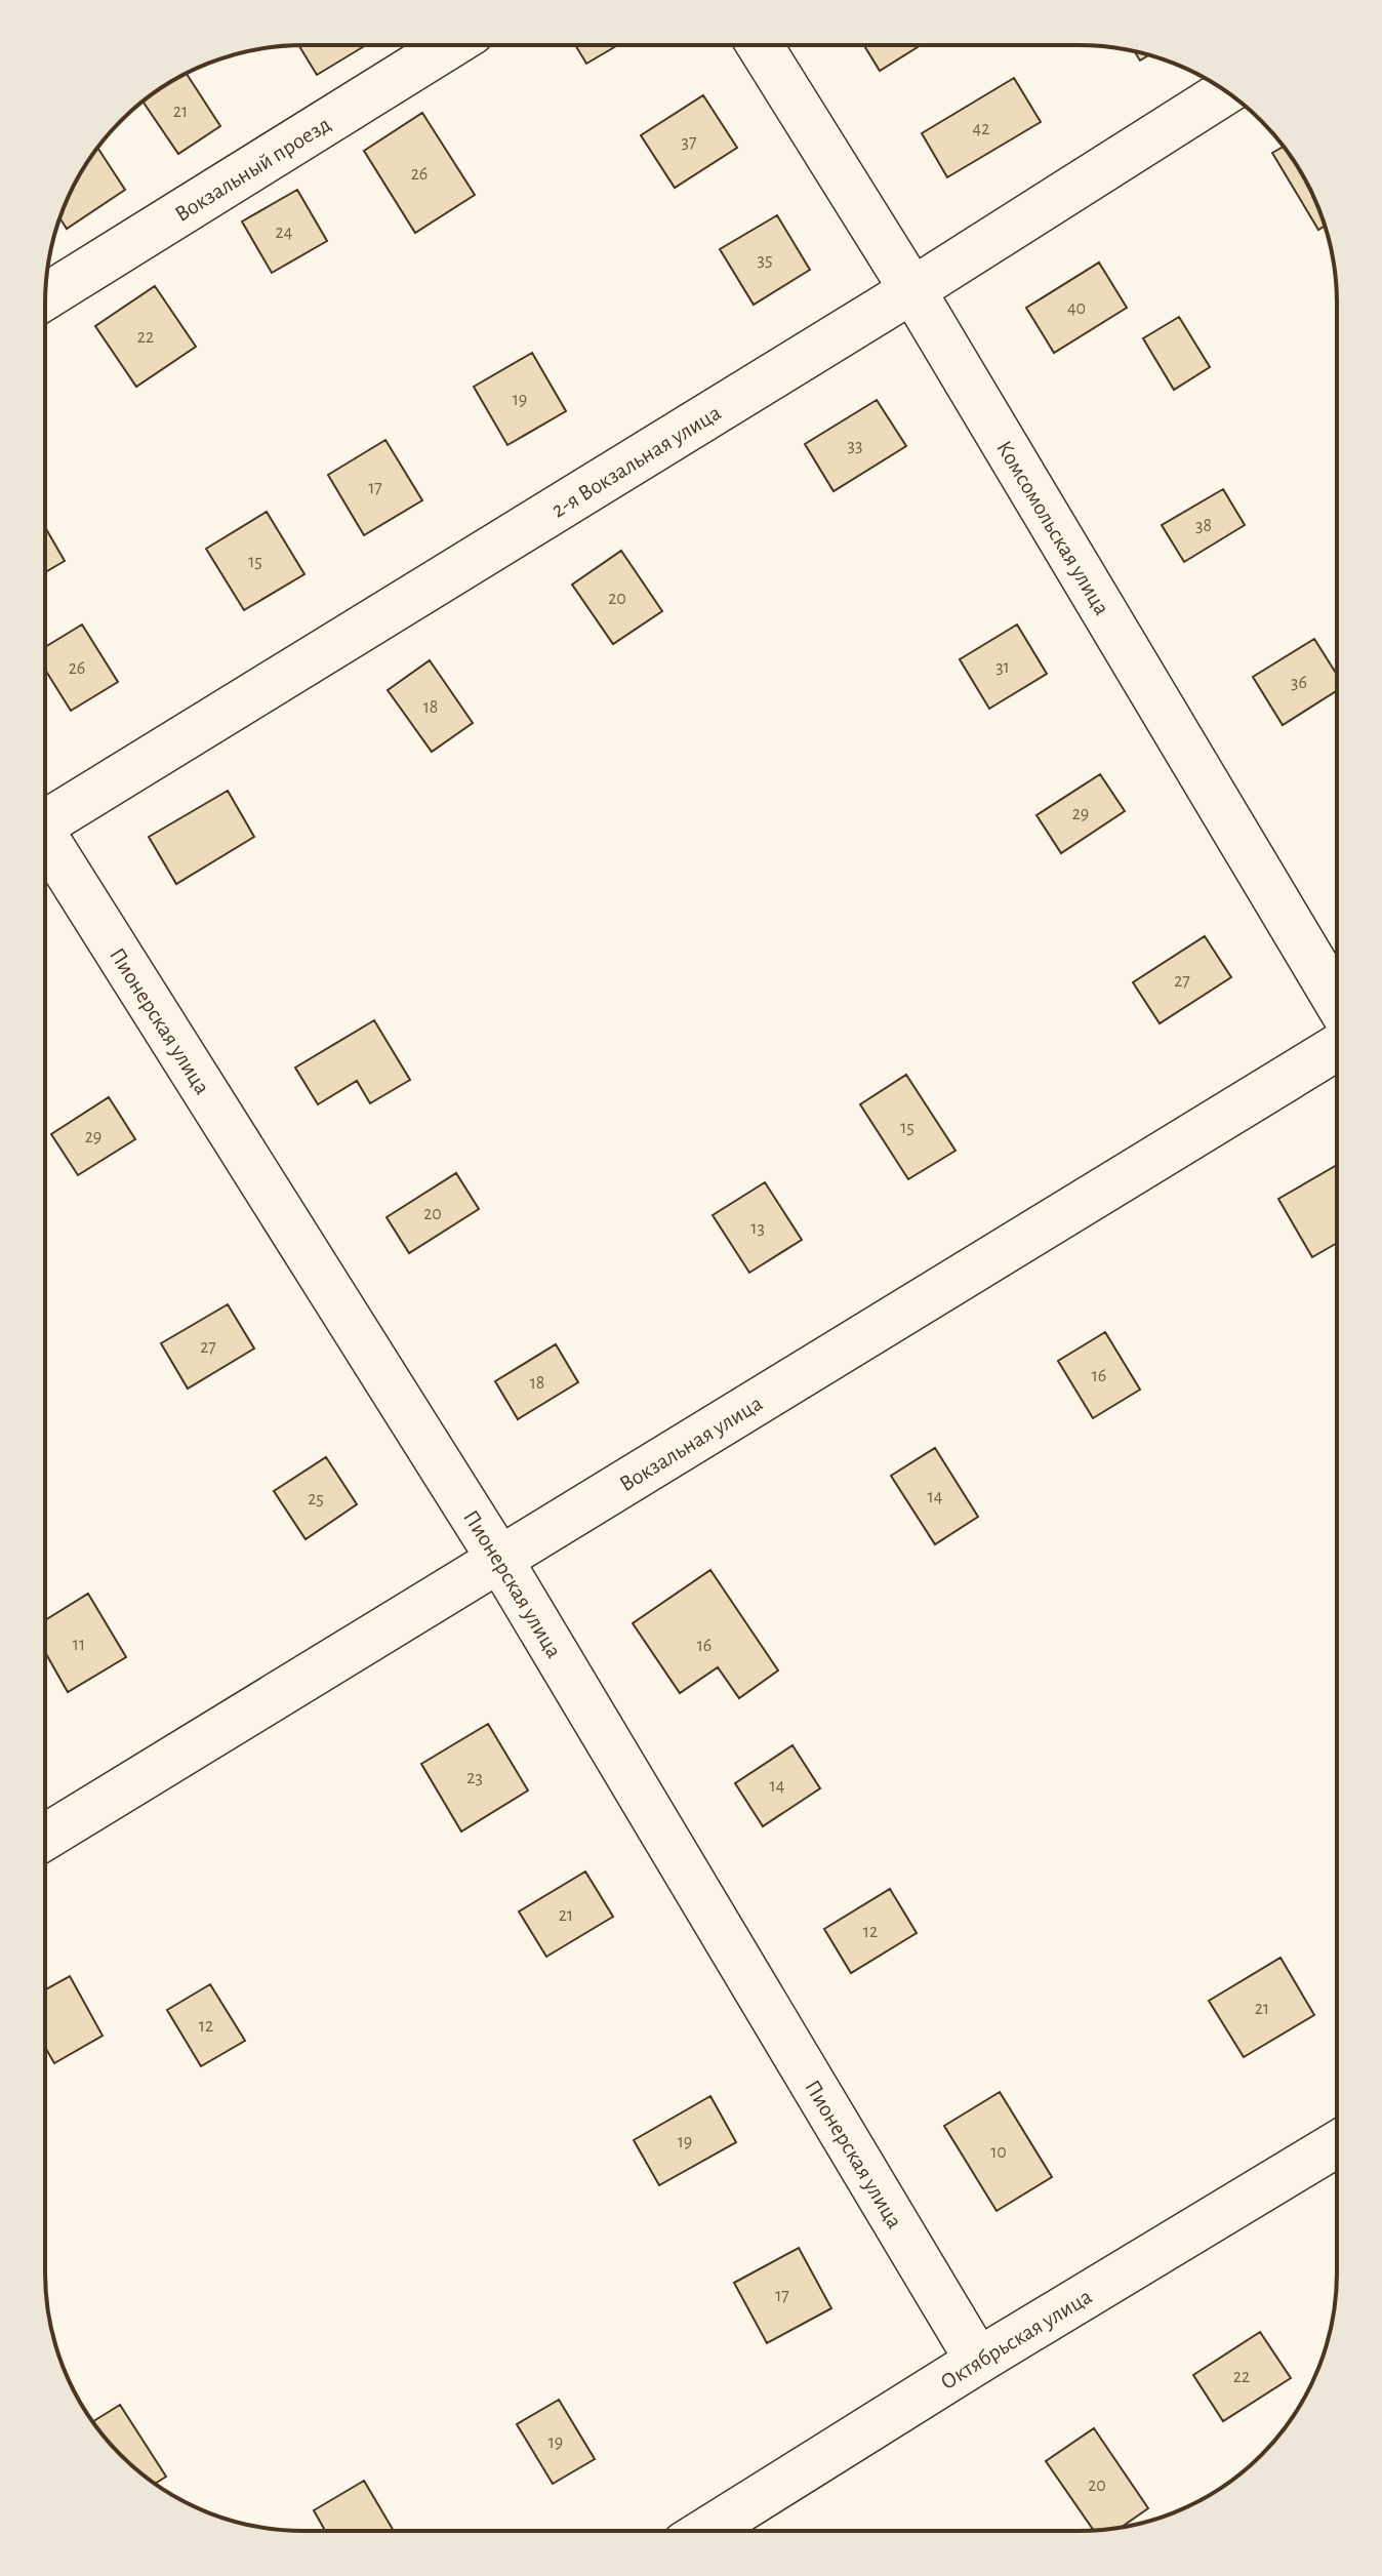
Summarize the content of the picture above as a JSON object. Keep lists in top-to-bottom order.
{
  "streets": {
    "street": [
      "Вокзальный проезд",
      "2-я Вокзальная улица",
      "Комсомольская улица",
      "Пионерская улица",
      "Вокзальная улица",
      "Октябрьская улица"
    ]
  },
  "crossings": [
    ["2-я Вокзальная улица", "Комсомольская улица"],
    ["Пионерская улица", "Вокзальная улица"],
    ["Пионерская улица", "Октябрьская улица"]
  ],
  "house_numbers": [
    "21",
    "42",
    "37",
    "26",
    "24",
    "35",
    "40",
    "22",
    "19",
    "33",
    "17",
    "38",
    "15",
    "20",
    "31",
    "26",
    "36",
    "18",
    "29",
    "27",
    "15",
    "29",
    "20",
    "13",
    "27",
    "16",
    "18",
    "14",
    "25",
    "11",
    "16",
    "23",
    "14",
    "21",
    "12",
    "21",
    "12",
    "19",
    "10",
    "17",
    "22",
    "19",
    "20"
  ]
}
